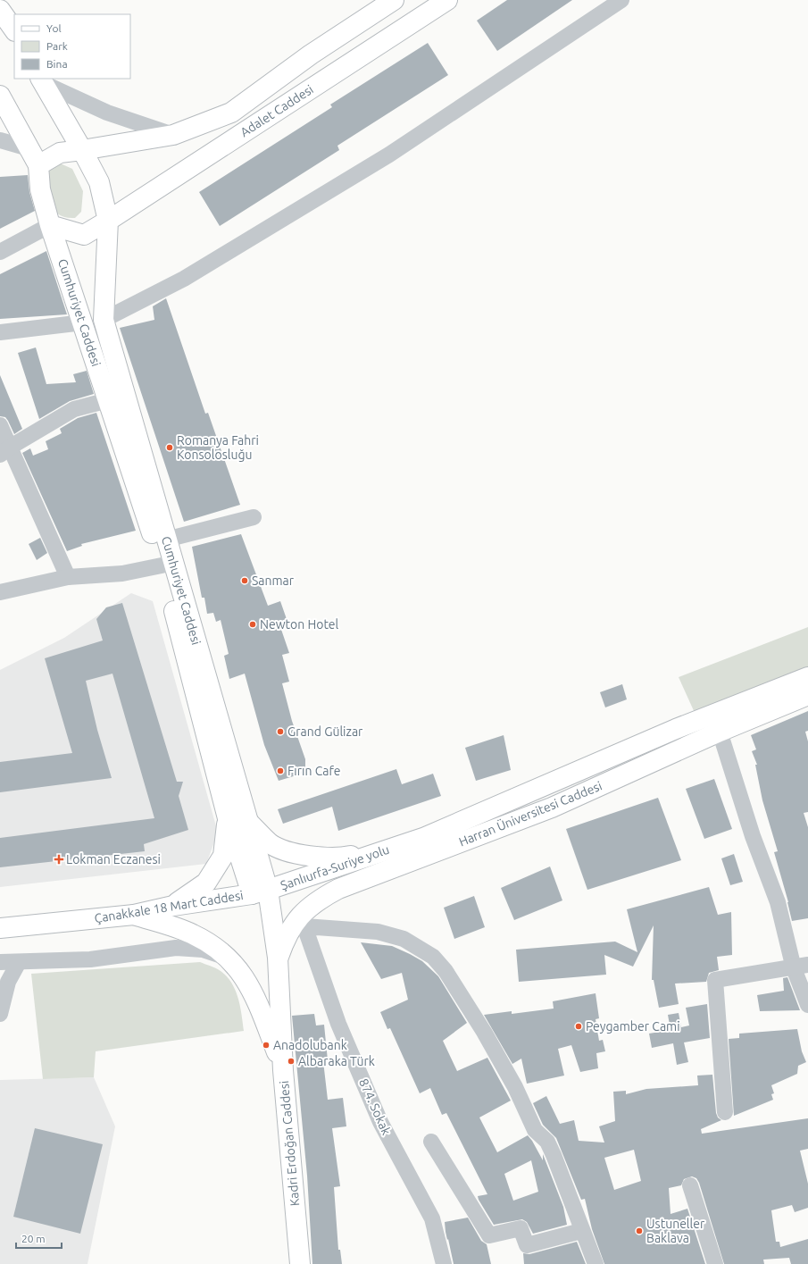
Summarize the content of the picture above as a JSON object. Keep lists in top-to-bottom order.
{
  "streets": {
    "main road": [
      "Adalet Caddesi",
      "Cumhuriyet Caddesi",
      "Harran Üniversitesi Caddesi",
      "Şanlıurfa-Suriye yolu",
      "Çanakkale 18 Mart Caddesi",
      "Kadri Erdoğan Caddesi"
    ],
    "street": ["874. Sokak"]
  },
  "crossings": [
    ["Adalet Caddesi", "Cumhuriyet Caddesi"],
    ["Cumhuriyet Caddesi", "Harran Üniversitesi Caddesi"],
    ["Cumhuriyet Caddesi", "Şanlıurfa-Suriye yolu"],
    ["Cumhuriyet Caddesi", "Çanakkale 18 Mart Caddesi"],
    ["Cumhuriyet Caddesi", "Kadri Erdoğan Caddesi"],
    ["Harran Üniversitesi Caddesi", "Şanlıurfa-Suriye yolu"],
    ["Harran Üniversitesi Caddesi", "Kadri Erdoğan Caddesi"],
    ["Şanlıurfa-Suriye yolu", "Çanakkale 18 Mart Caddesi"]
  ],
  "places": {
    "other": [
      "Romanya Fahri Konsolosluğu",
      "Sanmar",
      "Newton Hotel",
      "Grand Gülizar",
      "Fırın Cafe",
      "Peygamber Cami",
      "Anadolubank",
      "Albaraka Türk",
      "Ustuneller Baklava"
    ],
    "health": ["Lokman Eczanesi"]
  },
  "legend": ["Yol", "Park", "Bina"],
  "scale_bar": "20 m"
}
